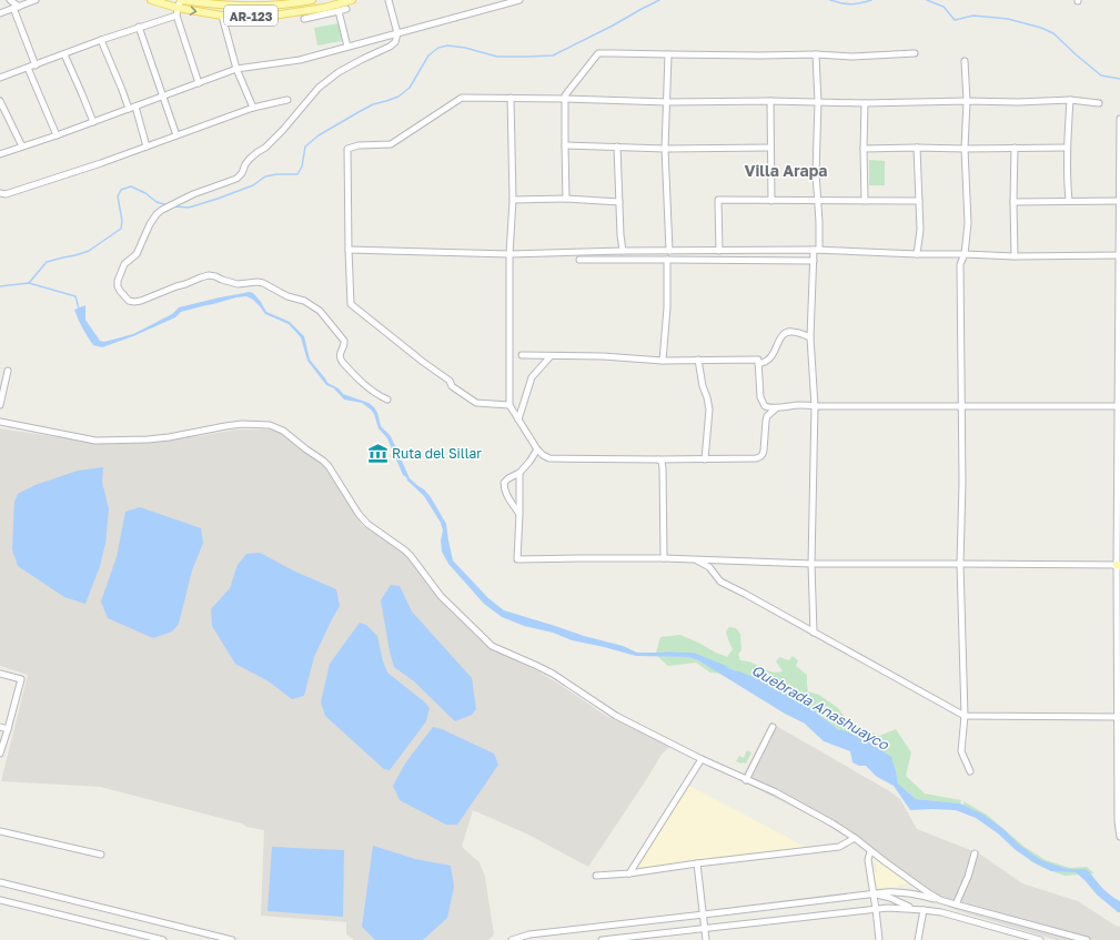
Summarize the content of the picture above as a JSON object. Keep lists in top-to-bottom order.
{
  "streets": {
    "main road": ["AR-123"]
  },
  "districts": ["Villa Arapa"],
  "water": ["Quebrada Anashuayco"],
  "places": {
    "museum": ["Ruta del Sillar"]
  }
}
